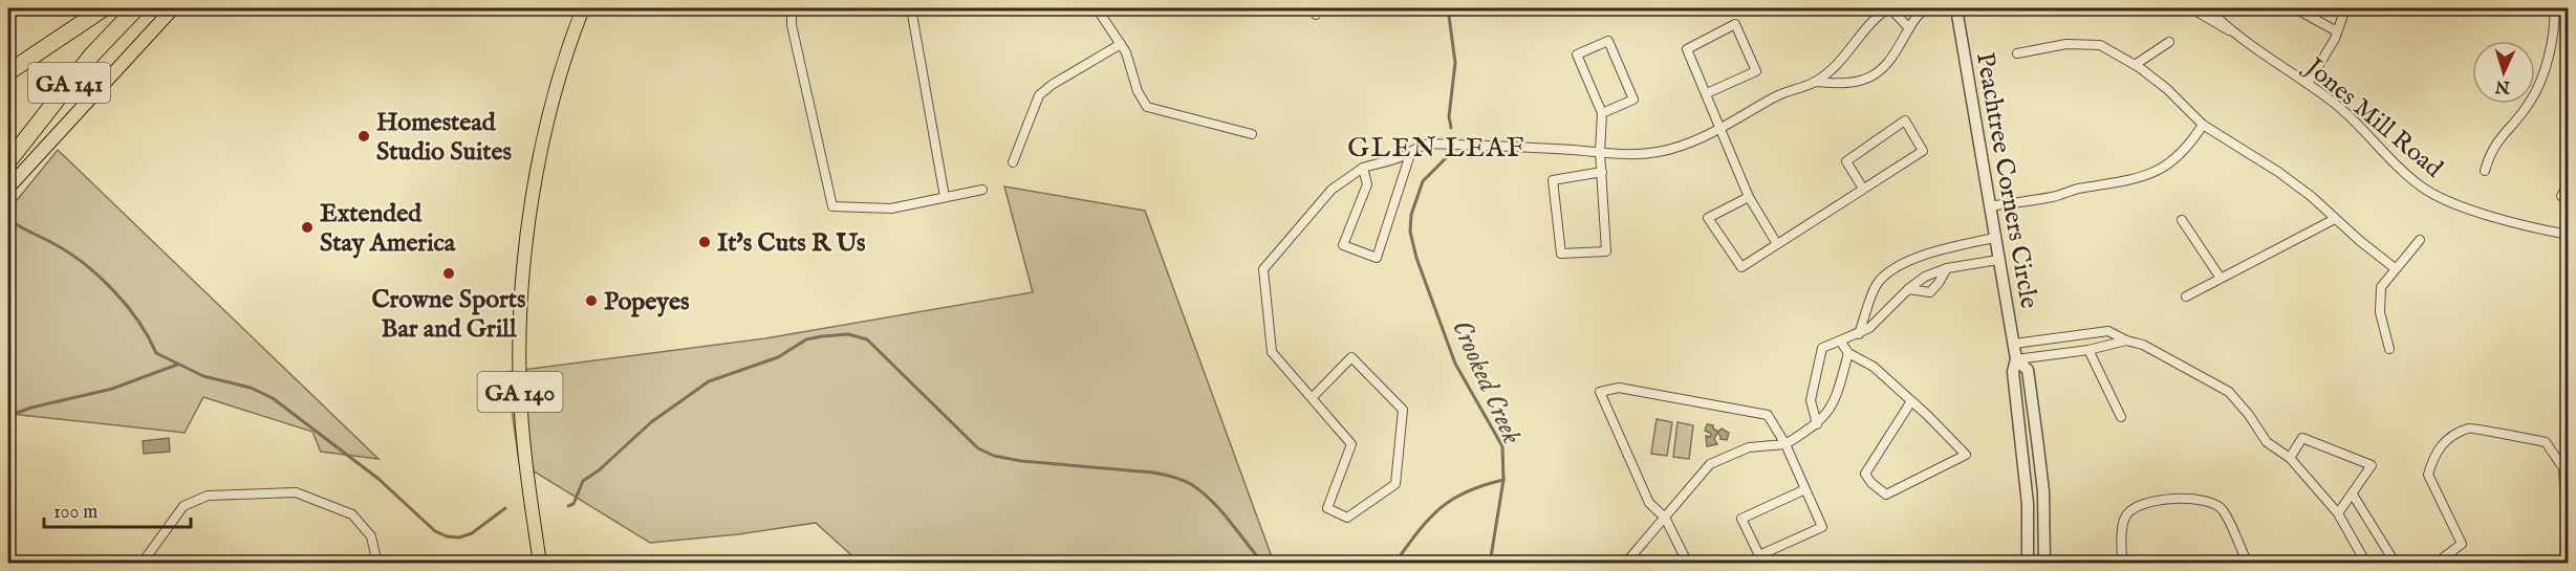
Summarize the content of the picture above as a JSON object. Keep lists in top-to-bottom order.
{
  "streets": {
    "highway": ["GA 141"],
    "main road": ["GA 140"],
    "street": ["Jones Mill Road", "Peachtree Corners Circle"]
  },
  "districts": ["GLEN LEAF"],
  "water": ["Crooked Creek"],
  "places": [
    "Homestead Studio Suites",
    "Extended Stay America",
    "It's Cuts R Us",
    "Crowne Sports Bar and Grill",
    "Popeyes"
  ],
  "scale_bar": "100 m",
  "north": "bottom"
}
